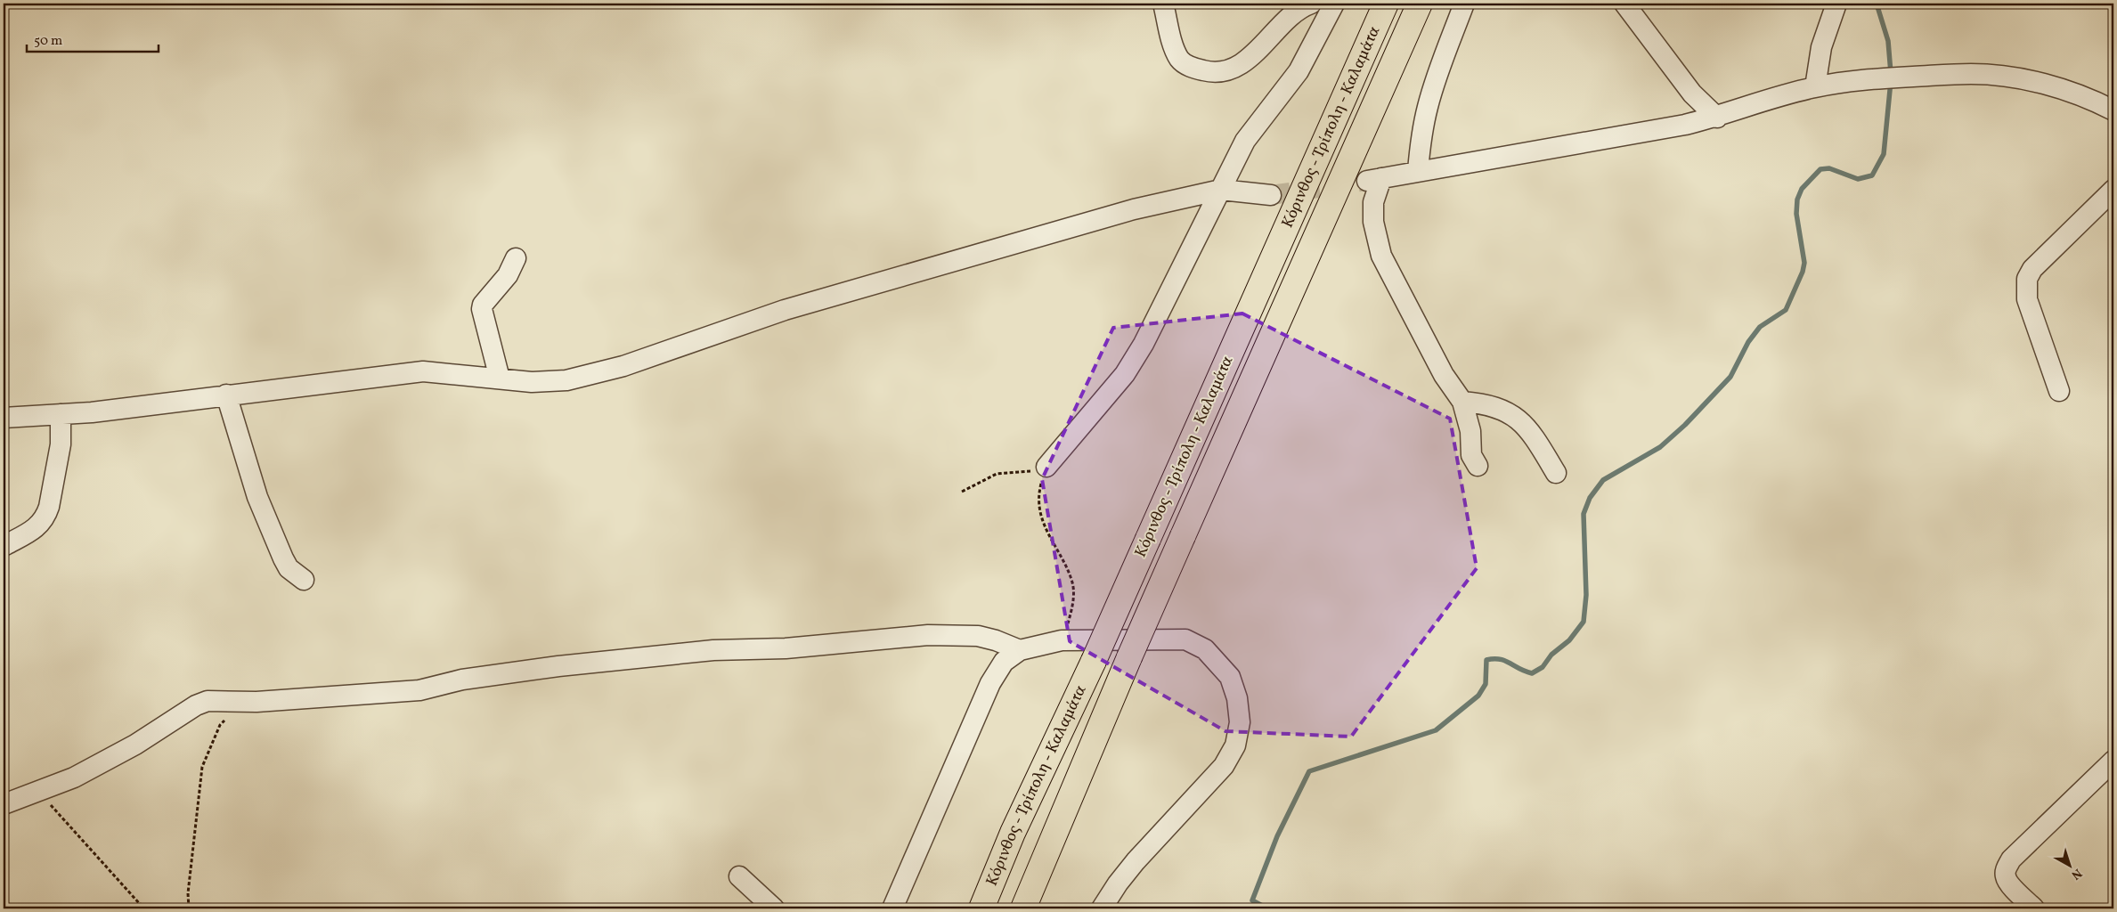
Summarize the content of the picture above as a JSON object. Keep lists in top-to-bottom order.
{
  "streets": {
    "highway": ["Κόρινθος - Τρίπολη - Καλαμάτα"]
  },
  "scale_bar": "50 m",
  "north": "bottom right"
}
